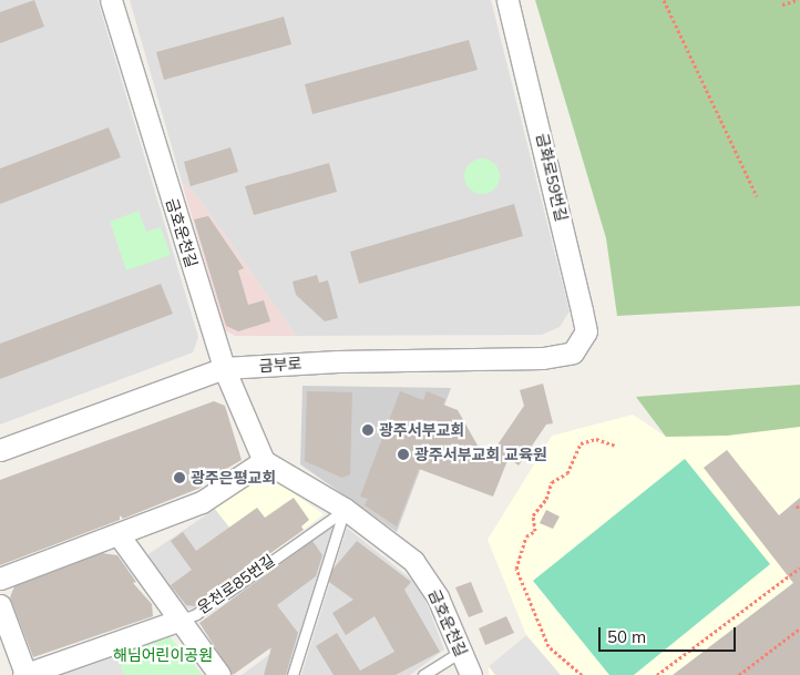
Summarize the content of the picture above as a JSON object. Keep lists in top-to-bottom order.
{
  "streets": {
    "street": [
      "금화로59번길",
      "금호운천길",
      "금부로",
      "운천로85번길"
    ]
  },
  "crossings": [
    ["금화로59번길", "금부로"],
    ["금호운천길", "금부로"],
    ["금호운천길", "운천로85번길"]
  ],
  "parks": ["해님어린이공원"],
  "places": ["광주서부교회", "광주서부교회 교육원", "광주은평교회"],
  "scale_bar": "50 m"
}
